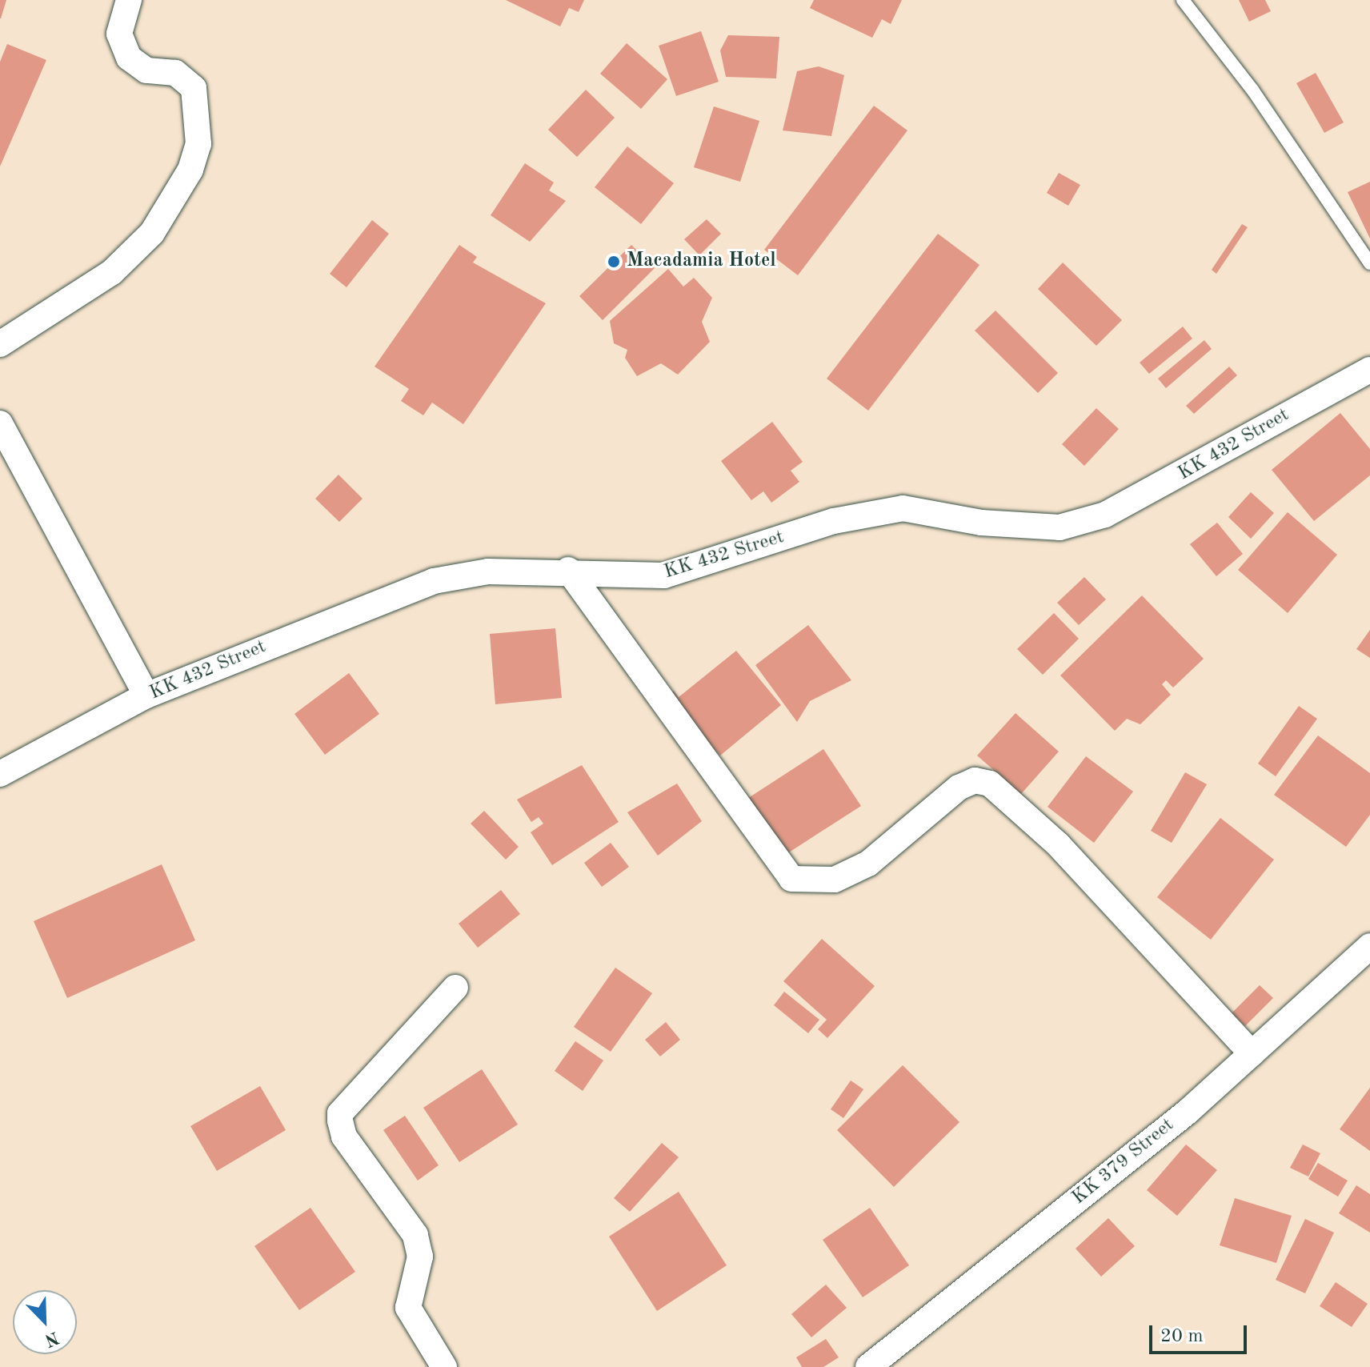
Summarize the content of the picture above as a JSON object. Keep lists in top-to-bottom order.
{
  "streets": {
    "street": ["KK 432 Street", "KK 379 Street"]
  },
  "places": ["Macadamia Hotel"],
  "scale_bar": "20 m",
  "north": "bottom right"
}
